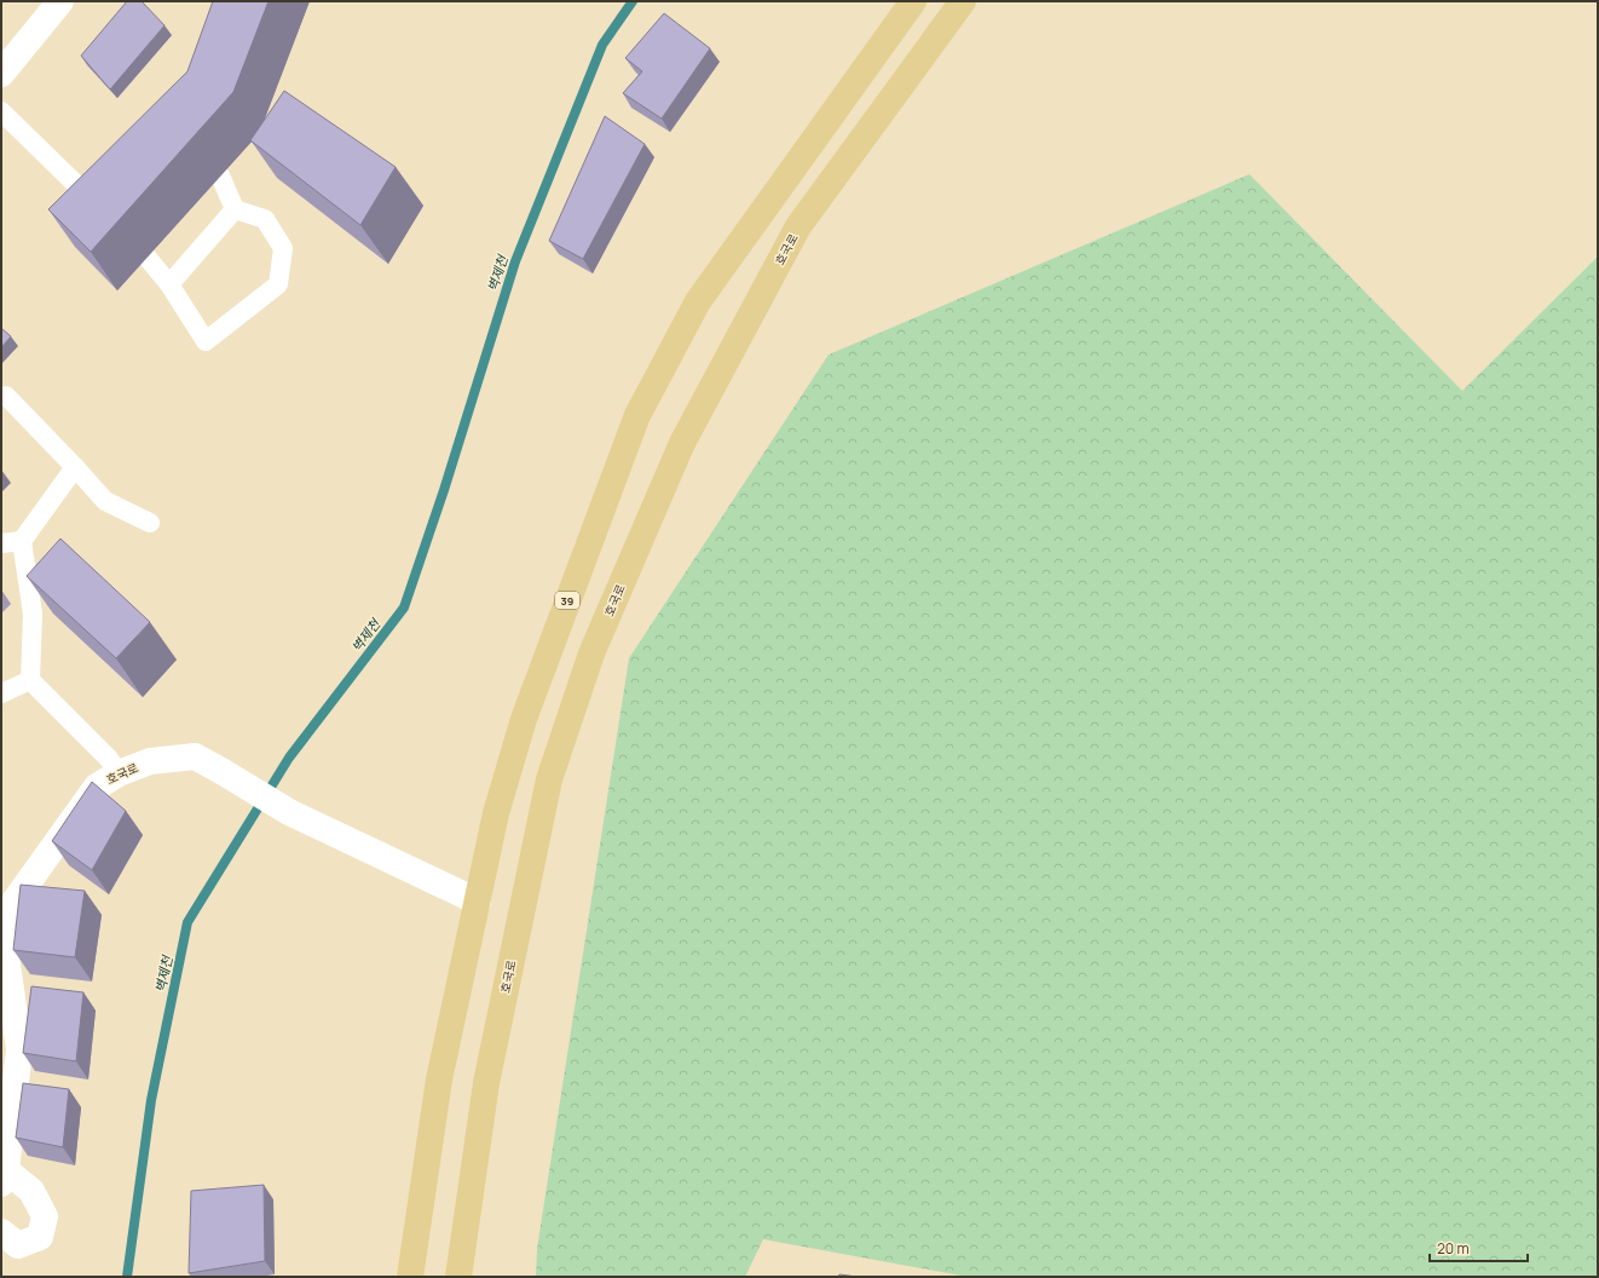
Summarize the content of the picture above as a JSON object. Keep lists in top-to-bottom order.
{
  "streets": {
    "main road": ["호국로", "39"]
  },
  "crossings": [
    ["호국로", "39"]
  ],
  "water": ["벽제천"],
  "scale_bar": "20 m"
}
